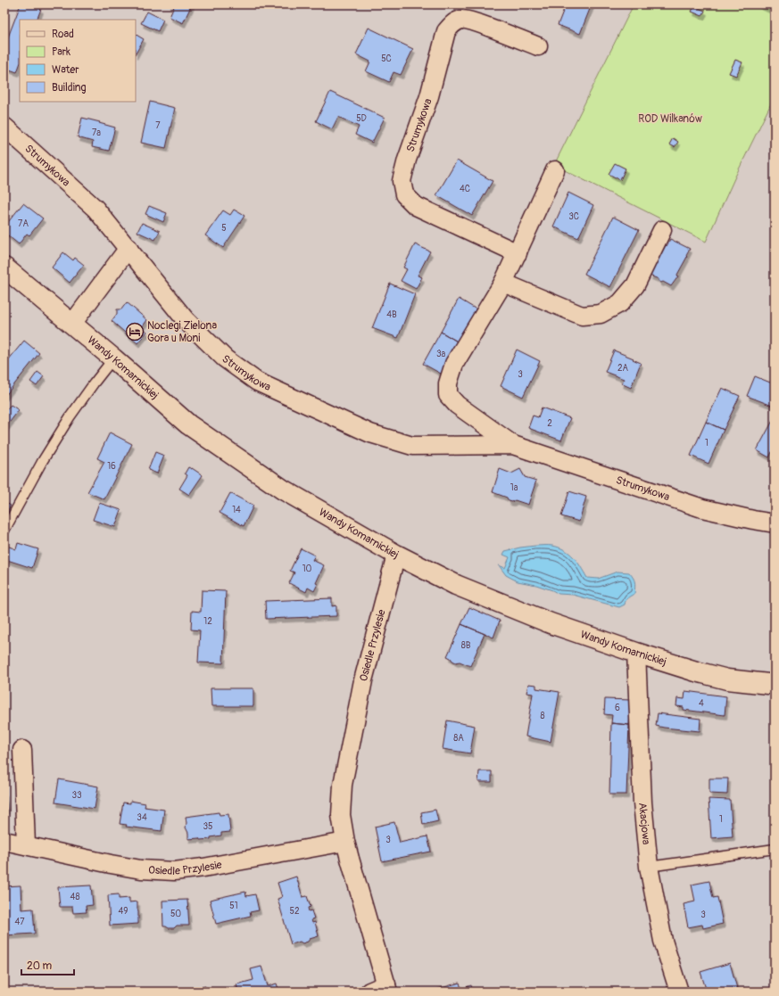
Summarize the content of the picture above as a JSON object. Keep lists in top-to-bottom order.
{
  "streets": {
    "street": [
      "Strumykowa",
      "Wandy Komarnickiej",
      "Osiedle Przylesie",
      "Akacjowa"
    ]
  },
  "crossings": [
    ["Wandy Komarnickiej", "Osiedle Przylesie"],
    ["Wandy Komarnickiej", "Akacjowa"]
  ],
  "parks": ["ROD Wilkanów"],
  "places": {
    "hotel": ["Noclegi Zielona Gora u Moni"]
  },
  "house_numbers": [
    "5C",
    "5D",
    "7",
    "7a",
    "4C",
    "3C",
    "7A",
    "5",
    "4B",
    "3a",
    "2A",
    "3",
    "2",
    "1",
    "16",
    "1a",
    "14",
    "10",
    "12",
    "8B",
    "4",
    "6",
    "8",
    "8A",
    "33",
    "34",
    "1",
    "35",
    "3",
    "48",
    "51",
    "49",
    "52",
    "50",
    "3",
    "47"
  ],
  "legend": [
    "Road",
    "Park",
    "Water",
    "Building"
  ],
  "scale_bar": "20 m"
}
